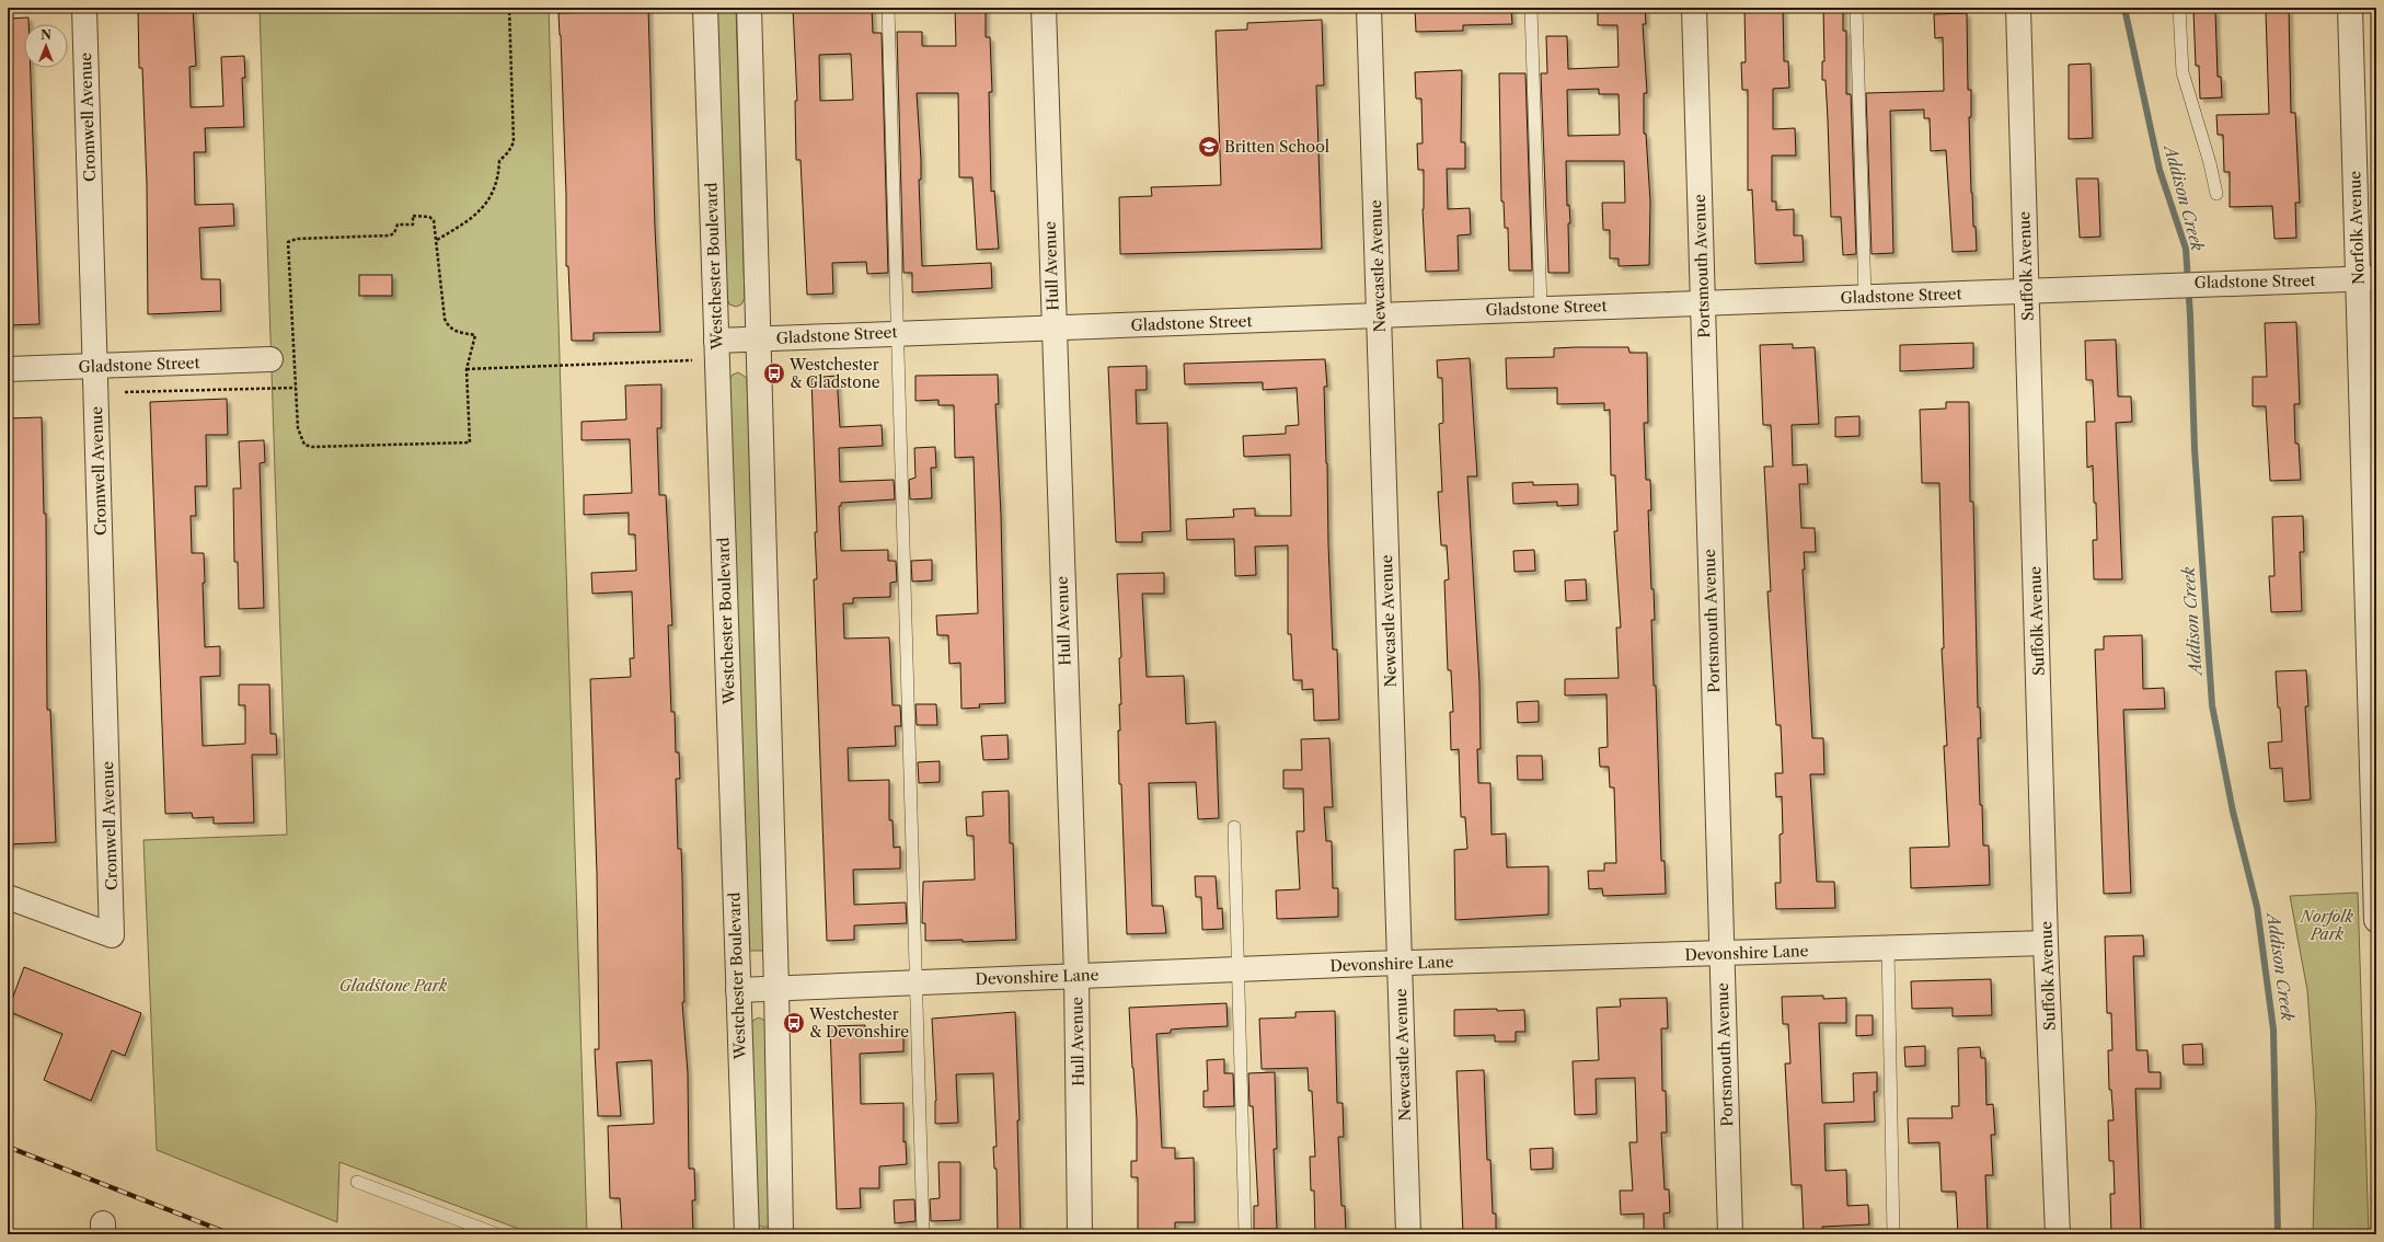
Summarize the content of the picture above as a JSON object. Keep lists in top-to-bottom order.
{
  "streets": {
    "street": [
      "Cromwell Avenue",
      "Norfolk Avenue",
      "Westchester Boulevard",
      "Hull Avenue",
      "Newcastle Avenue",
      "Portsmouth Avenue",
      "Suffolk Avenue",
      "Gladstone Street",
      "Devonshire Lane"
    ]
  },
  "crossings": [
    ["Cromwell Avenue", "Gladstone Street"],
    ["Norfolk Avenue", "Gladstone Street"],
    ["Westchester Boulevard", "Gladstone Street"],
    ["Westchester Boulevard", "Devonshire Lane"],
    ["Hull Avenue", "Gladstone Street"],
    ["Hull Avenue", "Devonshire Lane"],
    ["Newcastle Avenue", "Gladstone Street"],
    ["Newcastle Avenue", "Devonshire Lane"],
    ["Portsmouth Avenue", "Gladstone Street"],
    ["Portsmouth Avenue", "Devonshire Lane"],
    ["Suffolk Avenue", "Gladstone Street"],
    ["Suffolk Avenue", "Devonshire Lane"]
  ],
  "water": ["Addison Creek"],
  "parks": ["Norfolk Park", "Gladstone Park"],
  "places": {
    "school or university": ["Britten School"],
    "bus stop": ["Westchester & Gladstone", "Westchester & Devonshire"]
  },
  "north": "top"
}
